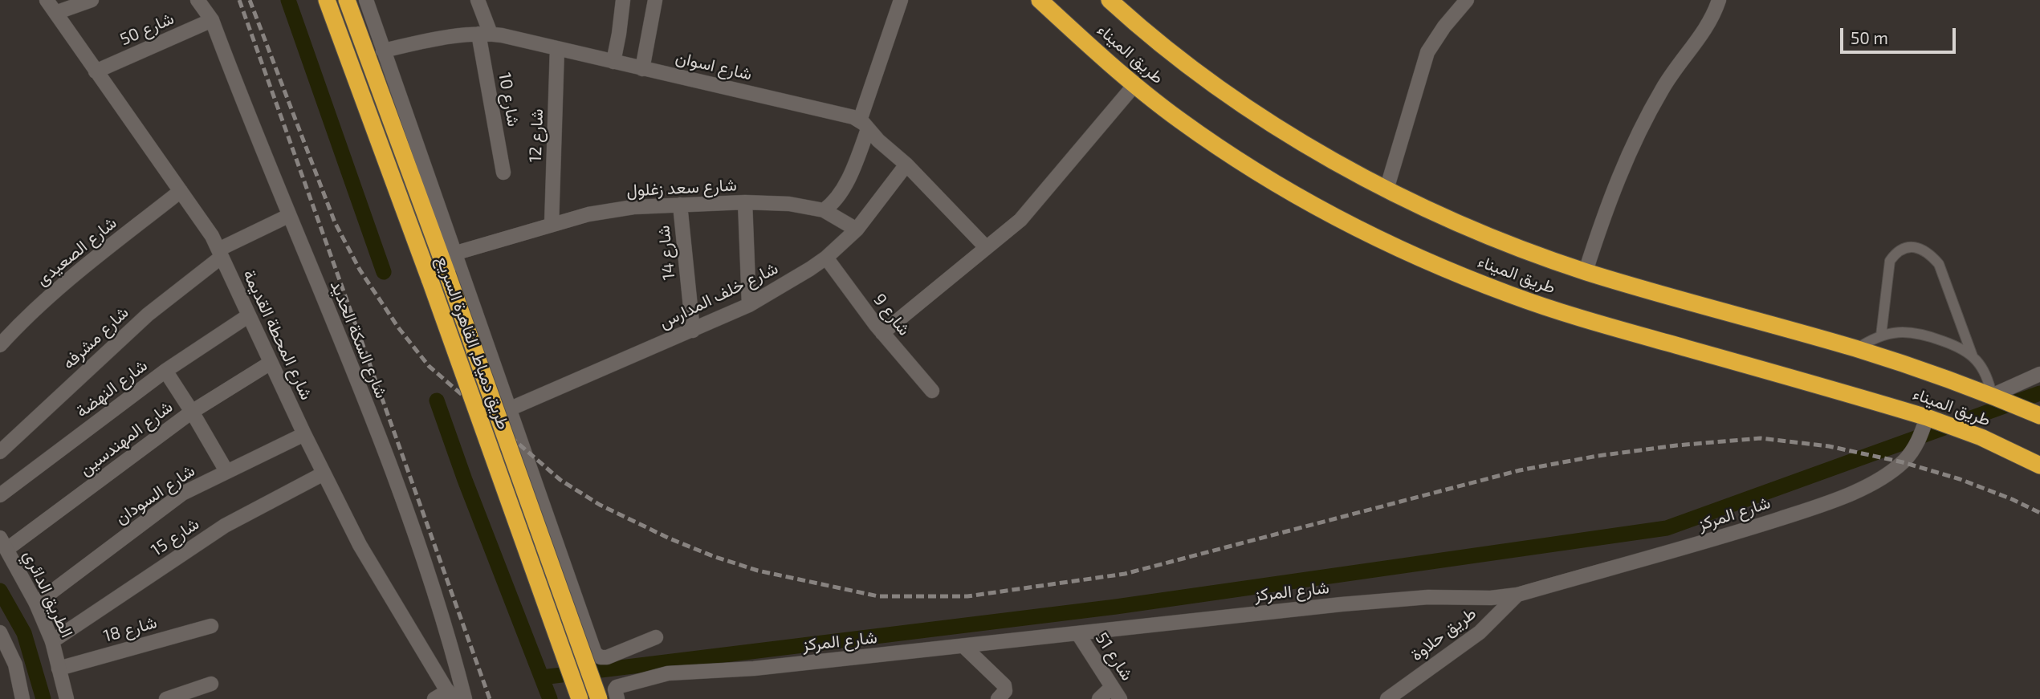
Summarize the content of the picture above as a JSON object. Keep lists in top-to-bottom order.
{
  "streets": {
    "highway": ["طريق الميناء", "طريق دمياط, القاهرة السريع"],
    "street": [
      "شارع 50",
      "شارع اسوان",
      "شارع 10",
      "شارع 12",
      "شارع سعد زغلول",
      "شارع الصعيدى",
      "شارع 14",
      "شارع خلف المدارس",
      "شارع 9",
      "شارع المحطة القديمة",
      "شارع مشرفه",
      "شارع السكة الحديد",
      "شارع النهضة",
      "شارع المهندسين",
      "شارع السودان",
      "شارع المركز",
      "شارع 15",
      "الطريق الدائري",
      "شارع 18",
      "طريق حلاوة",
      "شارع 51"
    ]
  },
  "crossings": [
    ["شارع 50", "شارع المحطة القديمة"],
    ["شارع 50", "شارع السكة الحديد"],
    ["طريق الميناء", "شارع المركز"],
    ["شارع اسوان", "شارع 10"],
    ["شارع اسوان", "شارع 12"],
    ["شارع اسوان", "شارع خلف المدارس"],
    ["شارع 12", "شارع سعد زغلول"],
    ["شارع سعد زغلول", "شارع 14"],
    ["شارع سعد زغلول", "شارع خلف المدارس"],
    ["شارع الصعيدى", "شارع المحطة القديمة"],
    ["شارع 14", "شارع خلف المدارس"],
    ["شارع خلف المدارس", "شارع 9"],
    ["شارع المحطة القديمة", "شارع مشرفه"],
    ["شارع المحطة القديمة", "شارع النهضة"],
    ["شارع المحطة القديمة", "شارع المهندسين"],
    ["شارع المحطة القديمة", "شارع السودان"],
    ["شارع المحطة القديمة", "شارع 15"],
    ["شارع مشرفه", "شارع السكة الحديد"],
    ["شارع المهندسين", "الطريق الدائري"],
    ["شارع السودان", "الطريق الدائري"],
    ["شارع المركز", "طريق حلاوة"],
    ["شارع المركز", "شارع 51"],
    ["شارع 15", "الطريق الدائري"],
    ["الطريق الدائري", "شارع 18"]
  ],
  "scale_bar": "50 m"
}
